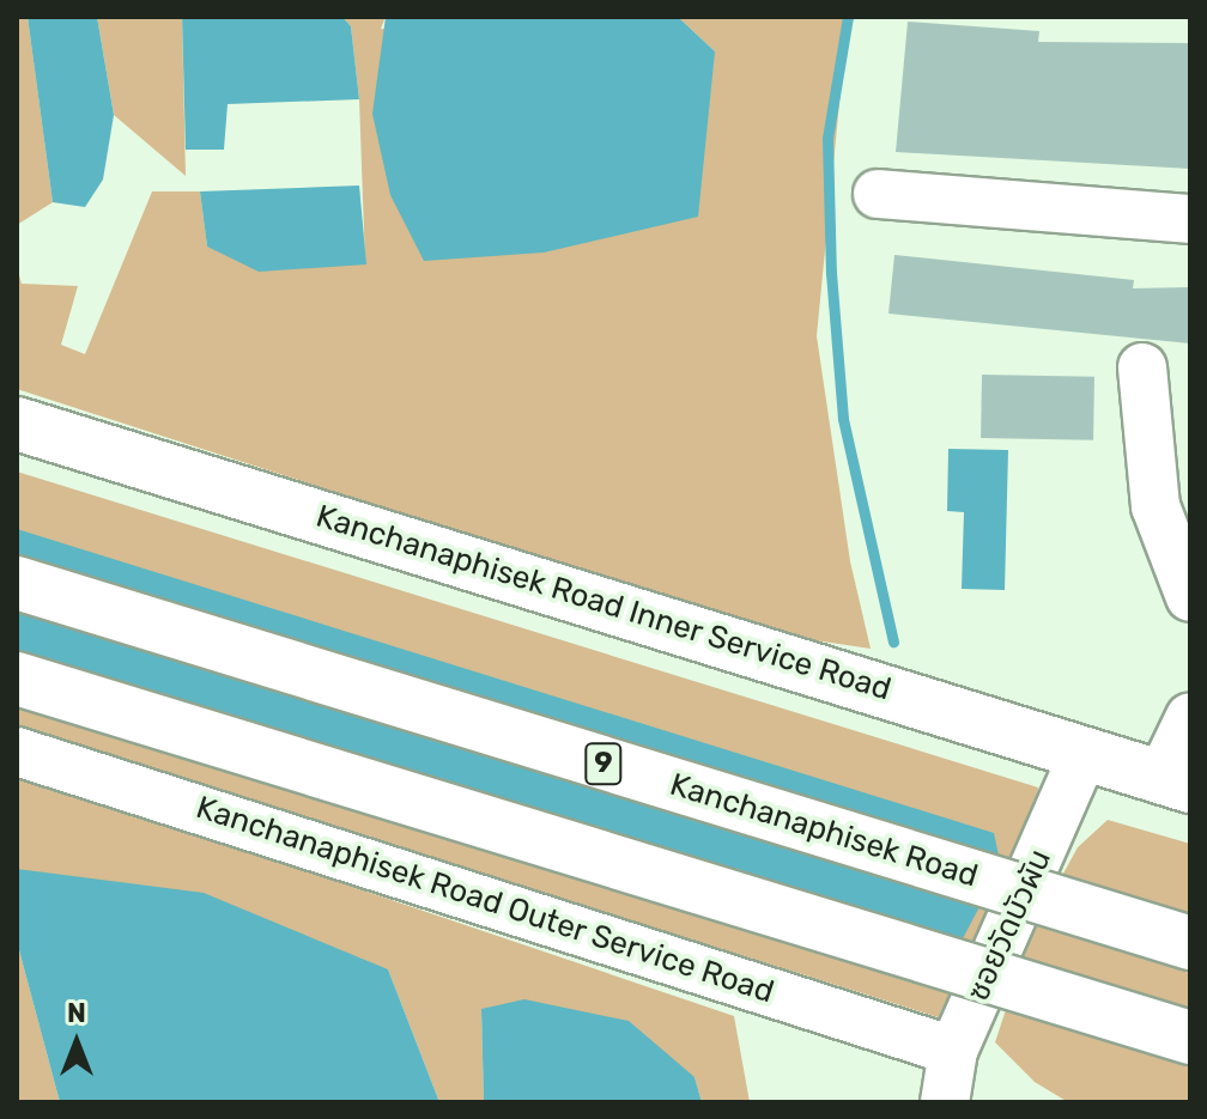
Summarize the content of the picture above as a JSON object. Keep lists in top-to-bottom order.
{
  "streets": {
    "main road": ["Kanchanaphisek Road Inner Service Road", "9", "Kanchanaphisek Road"],
    "street": ["Kanchanaphisek Road Outer Service Road", "ซอยวัดบัวผัน"]
  },
  "crossings": [
    ["Kanchanaphisek Road Inner Service Road", "ซอยวัดบัวผัน"],
    ["Kanchanaphisek Road Outer Service Road", "ซอยวัดบัวผัน"]
  ],
  "north": "top"
}
